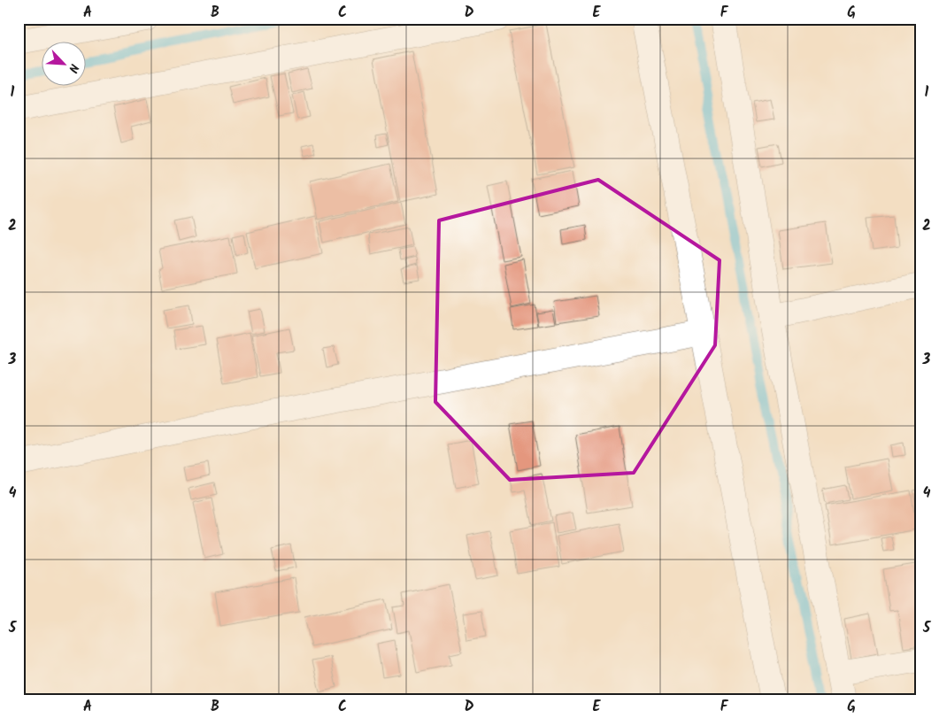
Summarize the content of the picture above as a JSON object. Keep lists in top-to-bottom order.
{
  "north": "bottom right",
  "grid": {
    "columns": [
      "A",
      "B",
      "C",
      "D",
      "E",
      "F",
      "G"
    ],
    "rows": [
      "1",
      "2",
      "3",
      "4",
      "5"
    ]
  }
}
